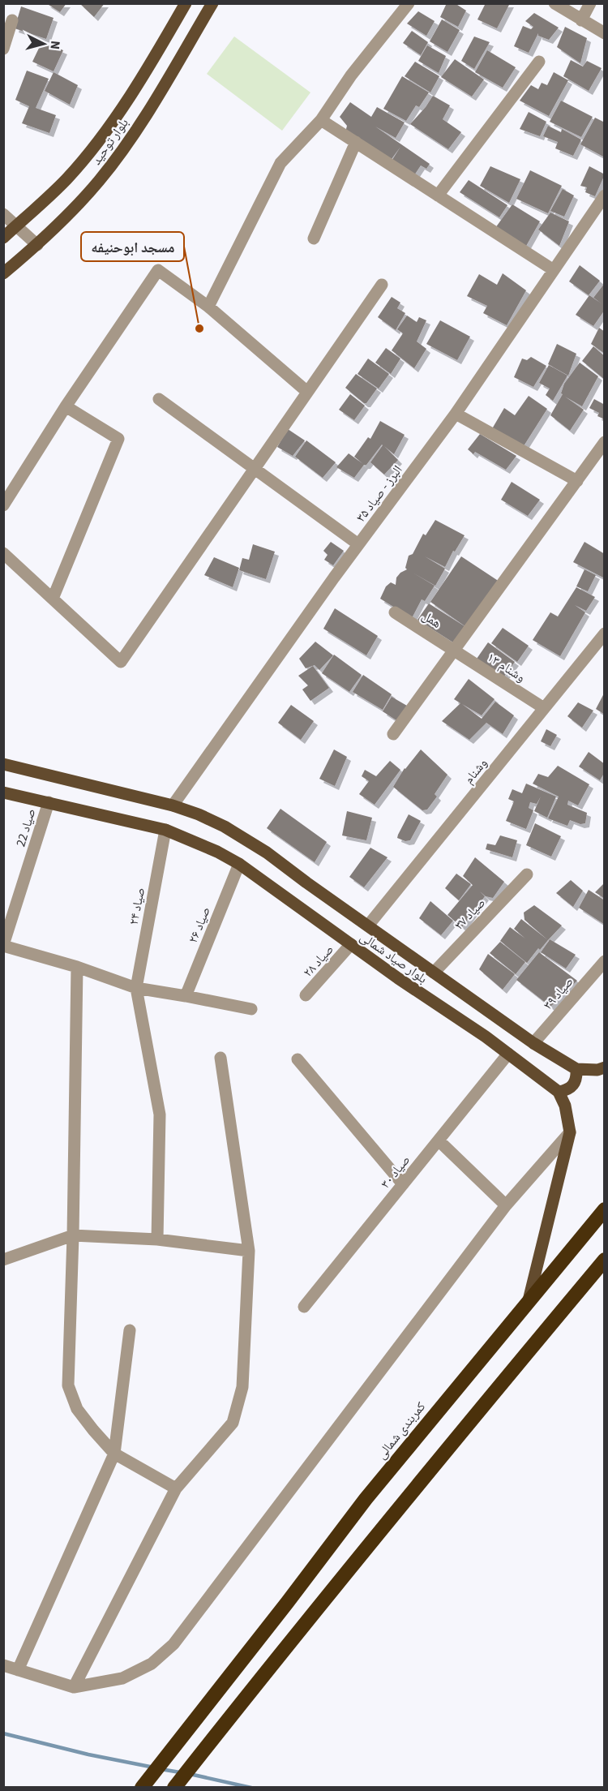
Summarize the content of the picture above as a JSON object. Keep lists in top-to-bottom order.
{
  "streets": {
    "highway": ["کمربندی شمالی"],
    "main road": ["بلوار توحید", "بلوار صیاد شمالی"],
    "street": [
      "البرز - صیاد ۳۵",
      "همل",
      "وشنام ۱۳",
      "وشنام",
      "صیاد 22",
      "صیاد ۲۴",
      "صیاد ۳۷",
      "صیاد ۲۶",
      "صیاد ۲۸",
      "صیاد ۳۹",
      "صیاد ۳۰"
    ]
  },
  "crossings": [
    ["البرز - صیاد ۳۵", "بلوار صیاد شمالی"],
    ["همل", "وشنام ۱۳"],
    ["وشنام ۱۳", "وشنام"],
    ["وشنام", "بلوار صیاد شمالی"],
    ["صیاد 22", "بلوار صیاد شمالی"],
    ["صیاد ۲۴", "بلوار صیاد شمالی"],
    ["صیاد ۳۷", "بلوار صیاد شمالی"],
    ["صیاد ۲۶", "بلوار صیاد شمالی"],
    ["بلوار صیاد شمالی", "صیاد ۲۸"],
    ["بلوار صیاد شمالی", "صیاد ۳۹"],
    ["بلوار صیاد شمالی", "صیاد ۳۰"]
  ],
  "places": ["مسجد ابوحنیفه"],
  "north": "right"
}
